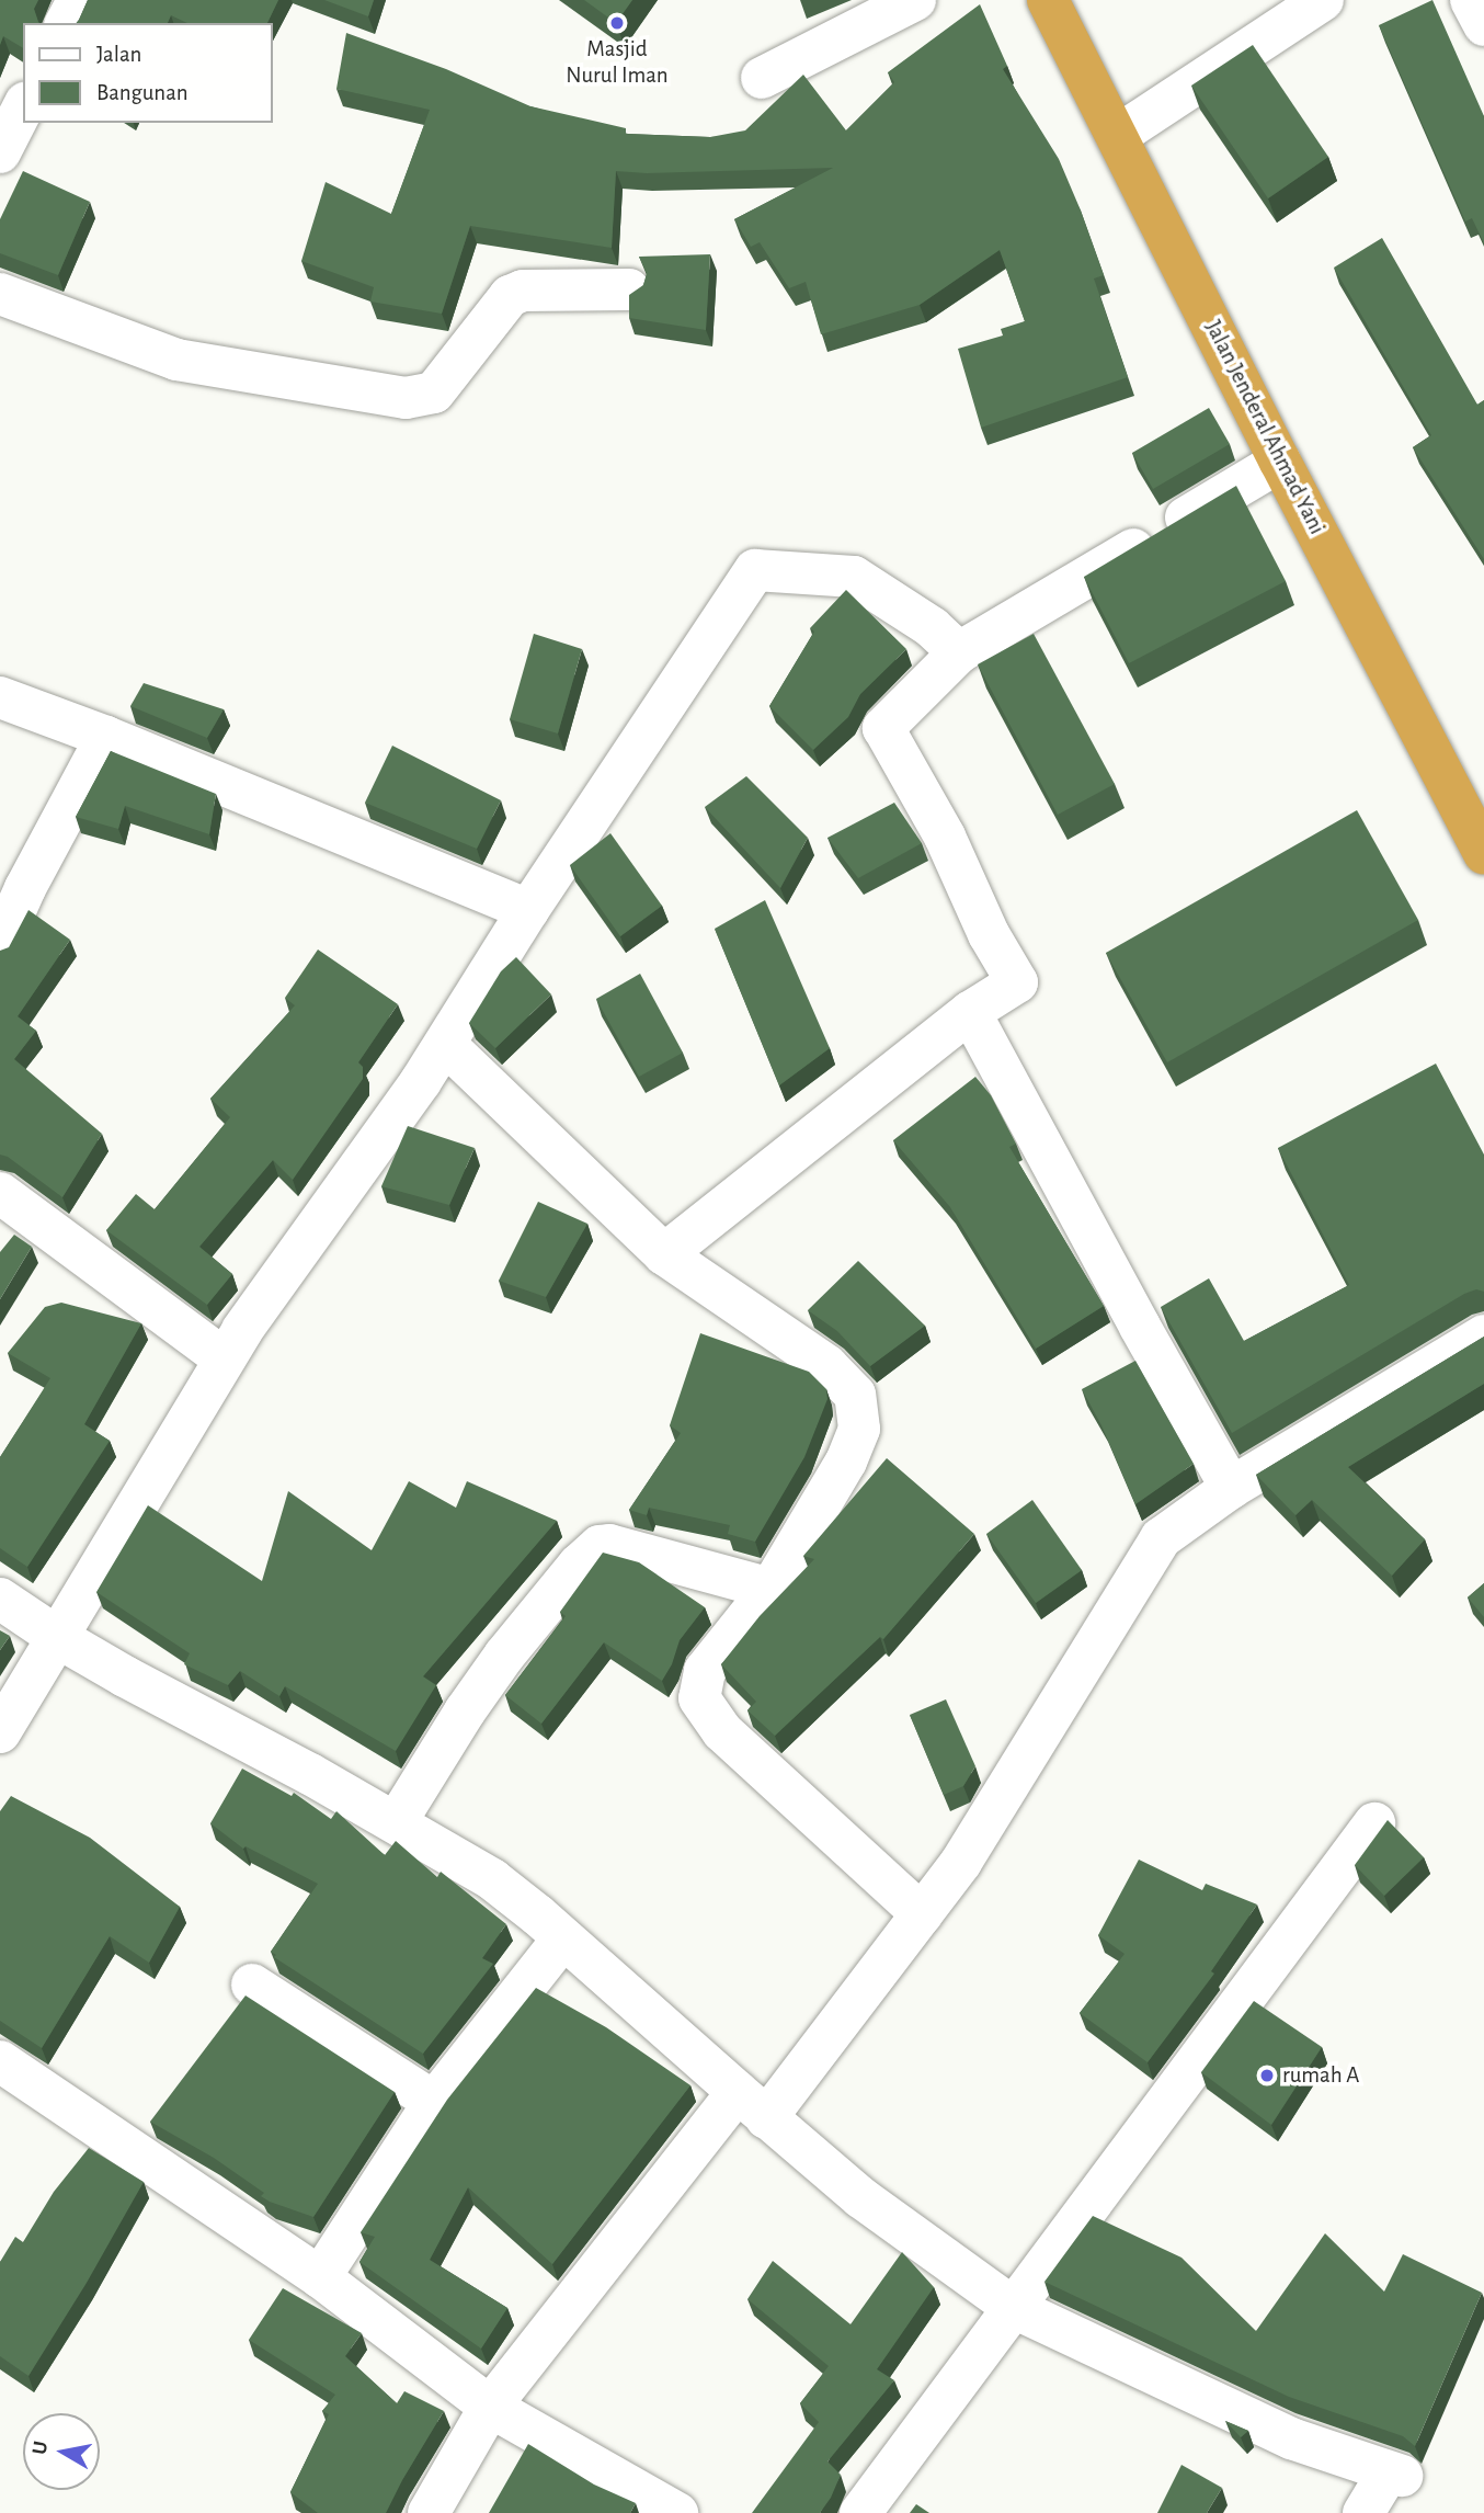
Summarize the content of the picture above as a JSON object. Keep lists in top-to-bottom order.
{
  "streets": {
    "highway": ["Jalan Jenderal Ahmad Yani"]
  },
  "places": ["Masjid Nurul Iman", "rumah A"],
  "legend": ["Jalan", "Bangunan"],
  "north": "left"
}
